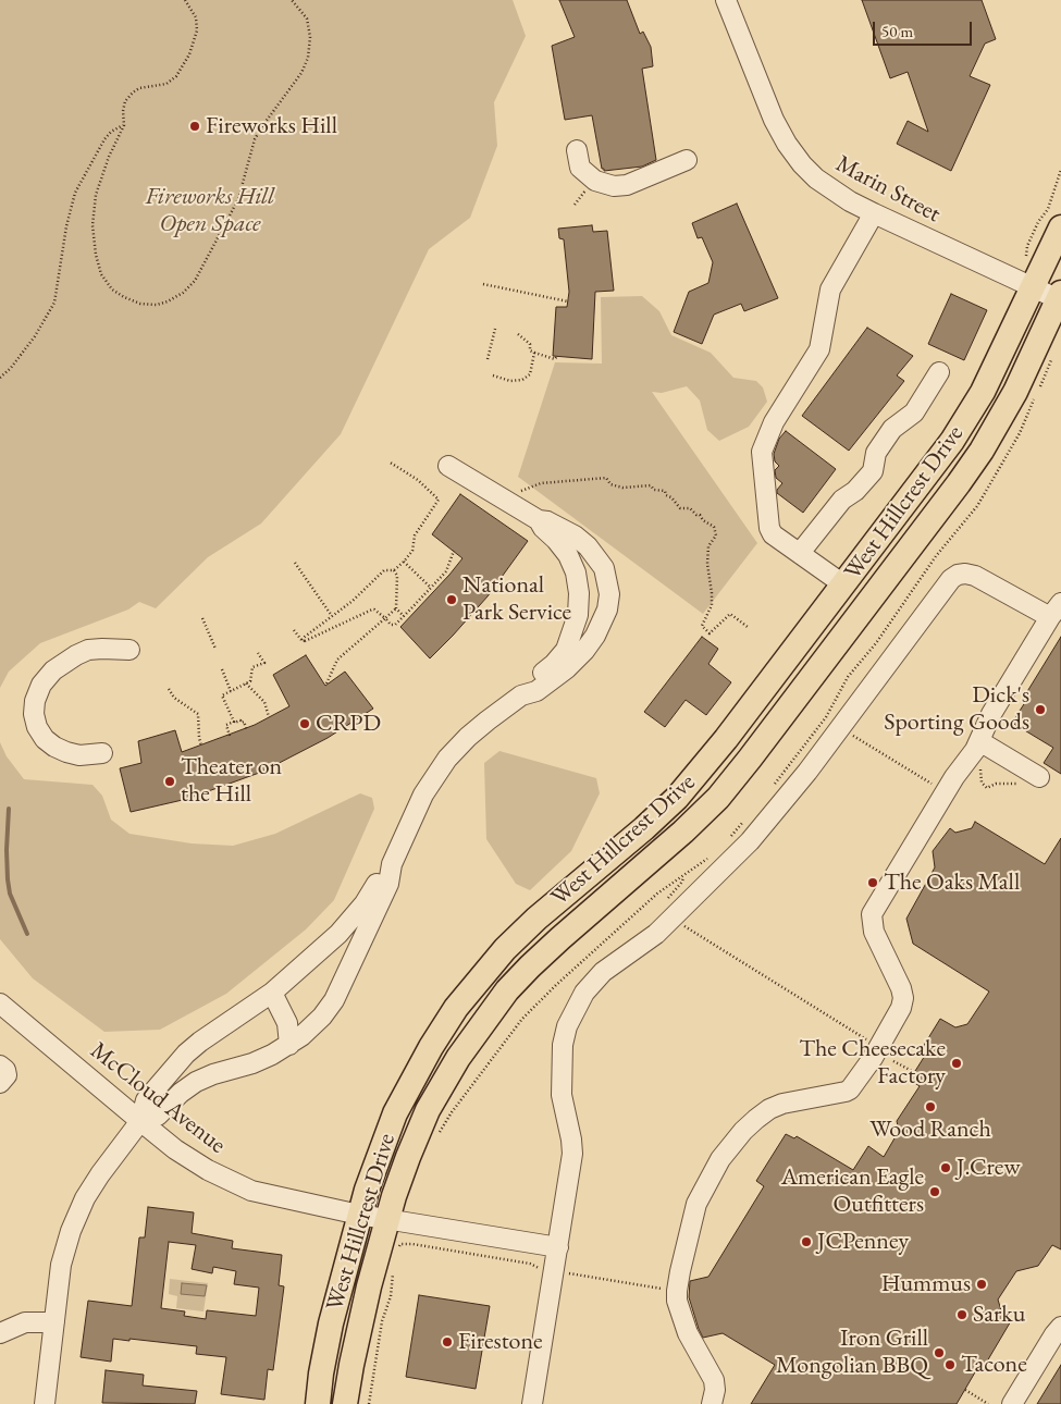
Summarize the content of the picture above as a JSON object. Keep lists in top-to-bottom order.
{
  "streets": {
    "main road": ["West Hillcrest Drive"],
    "street": ["Marin Street", "McCloud Avenue"]
  },
  "crossings": [
    ["Marin Street", "West Hillcrest Drive"],
    ["West Hillcrest Drive", "McCloud Avenue"]
  ],
  "parks": ["Fireworks Hill Open Space"],
  "places": [
    "Fireworks Hill",
    "National Park Service",
    "Dick's Sporting Goods",
    "CRPD",
    "Theater on the Hill",
    "The Oaks Mall",
    "The Cheesecake Factory",
    "Wood Ranch",
    "J.Crew",
    "American Eagle Outfitters",
    "JCPenney",
    "Hummus",
    "Sarku",
    "Firestone",
    "Iron Grill Mongolian BBQ",
    "Tacone"
  ],
  "scale_bar": "50 m"
}
